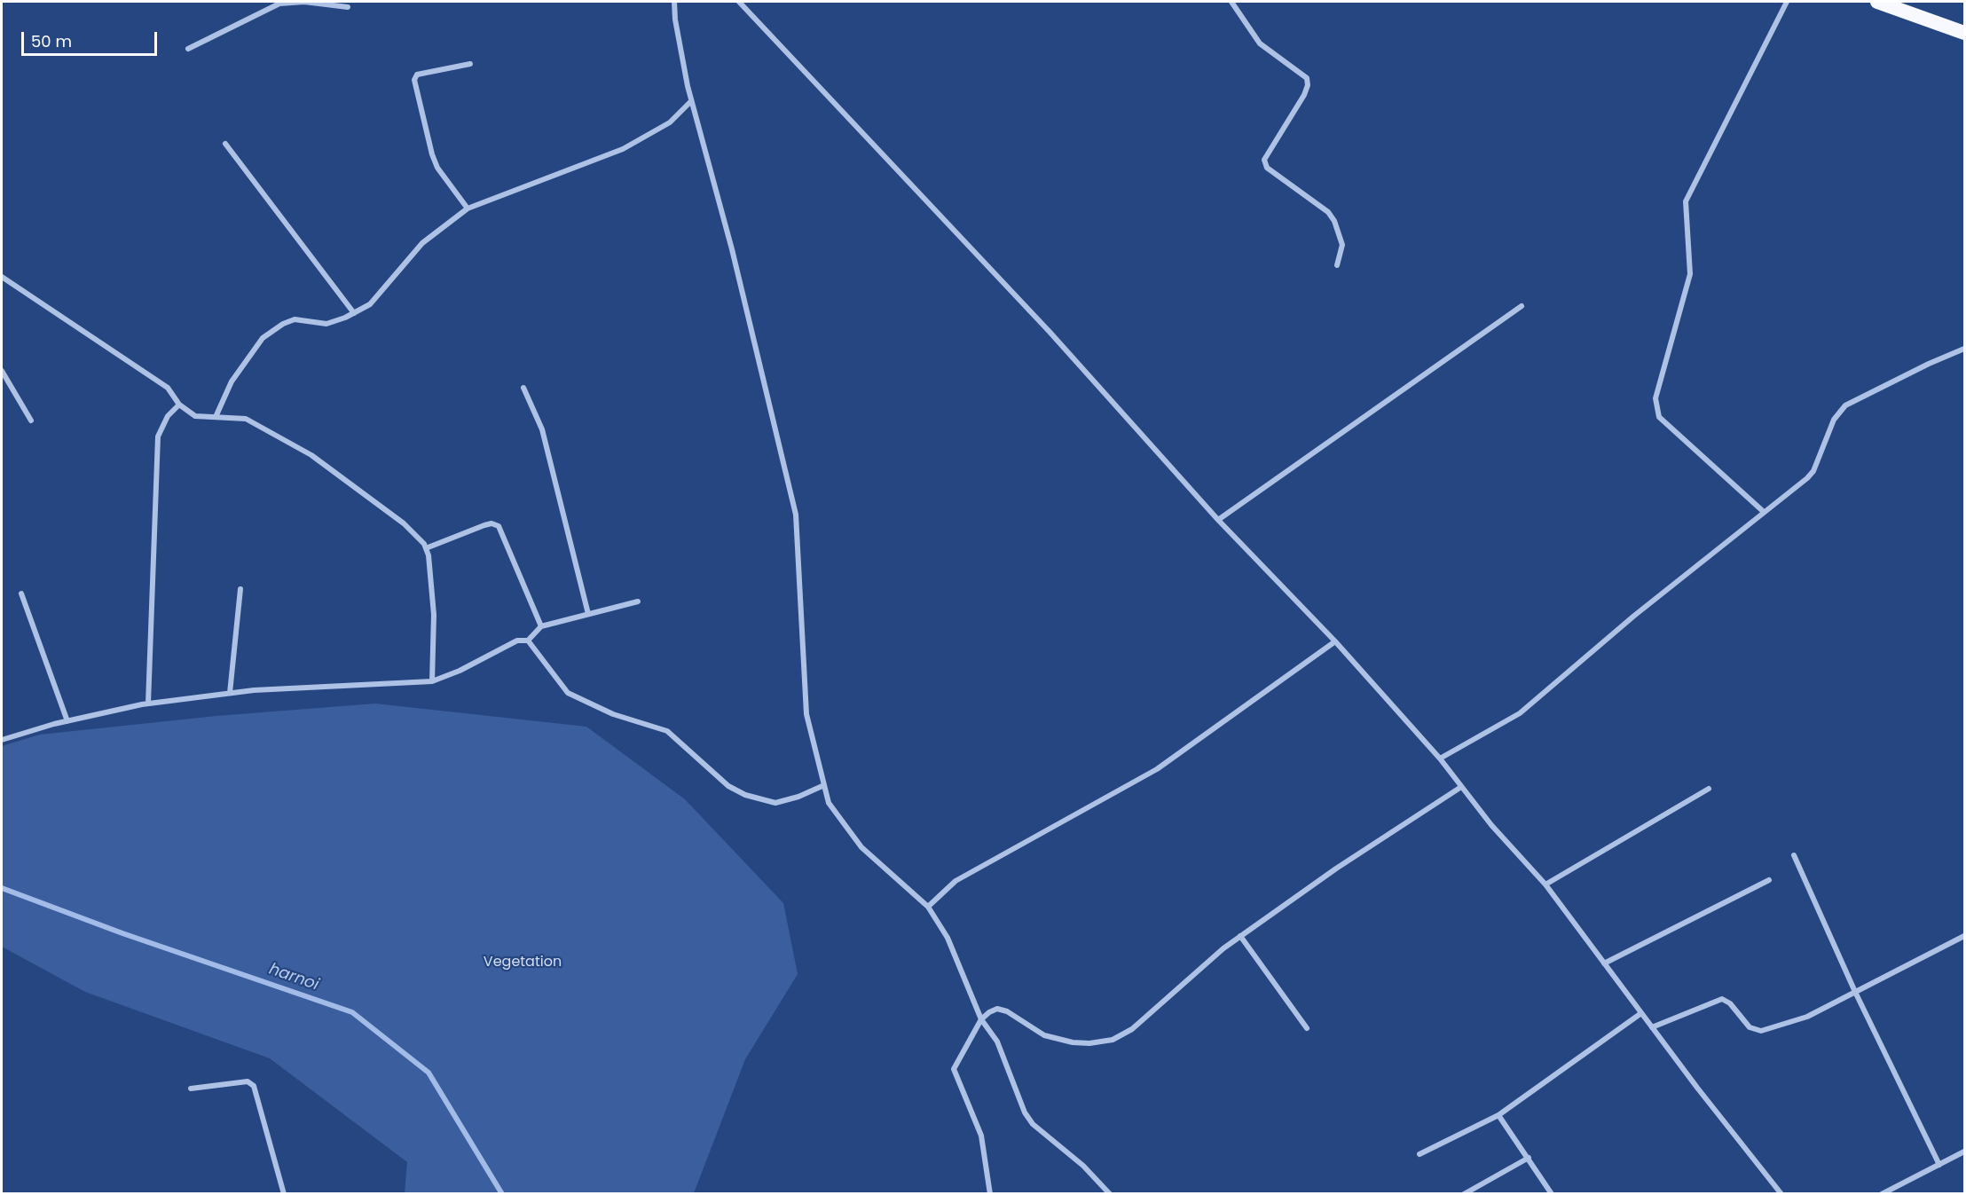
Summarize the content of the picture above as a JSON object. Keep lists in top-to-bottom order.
{
  "water": ["harnoi"],
  "parks": ["Vegetation"],
  "scale_bar": "50 m"
}
